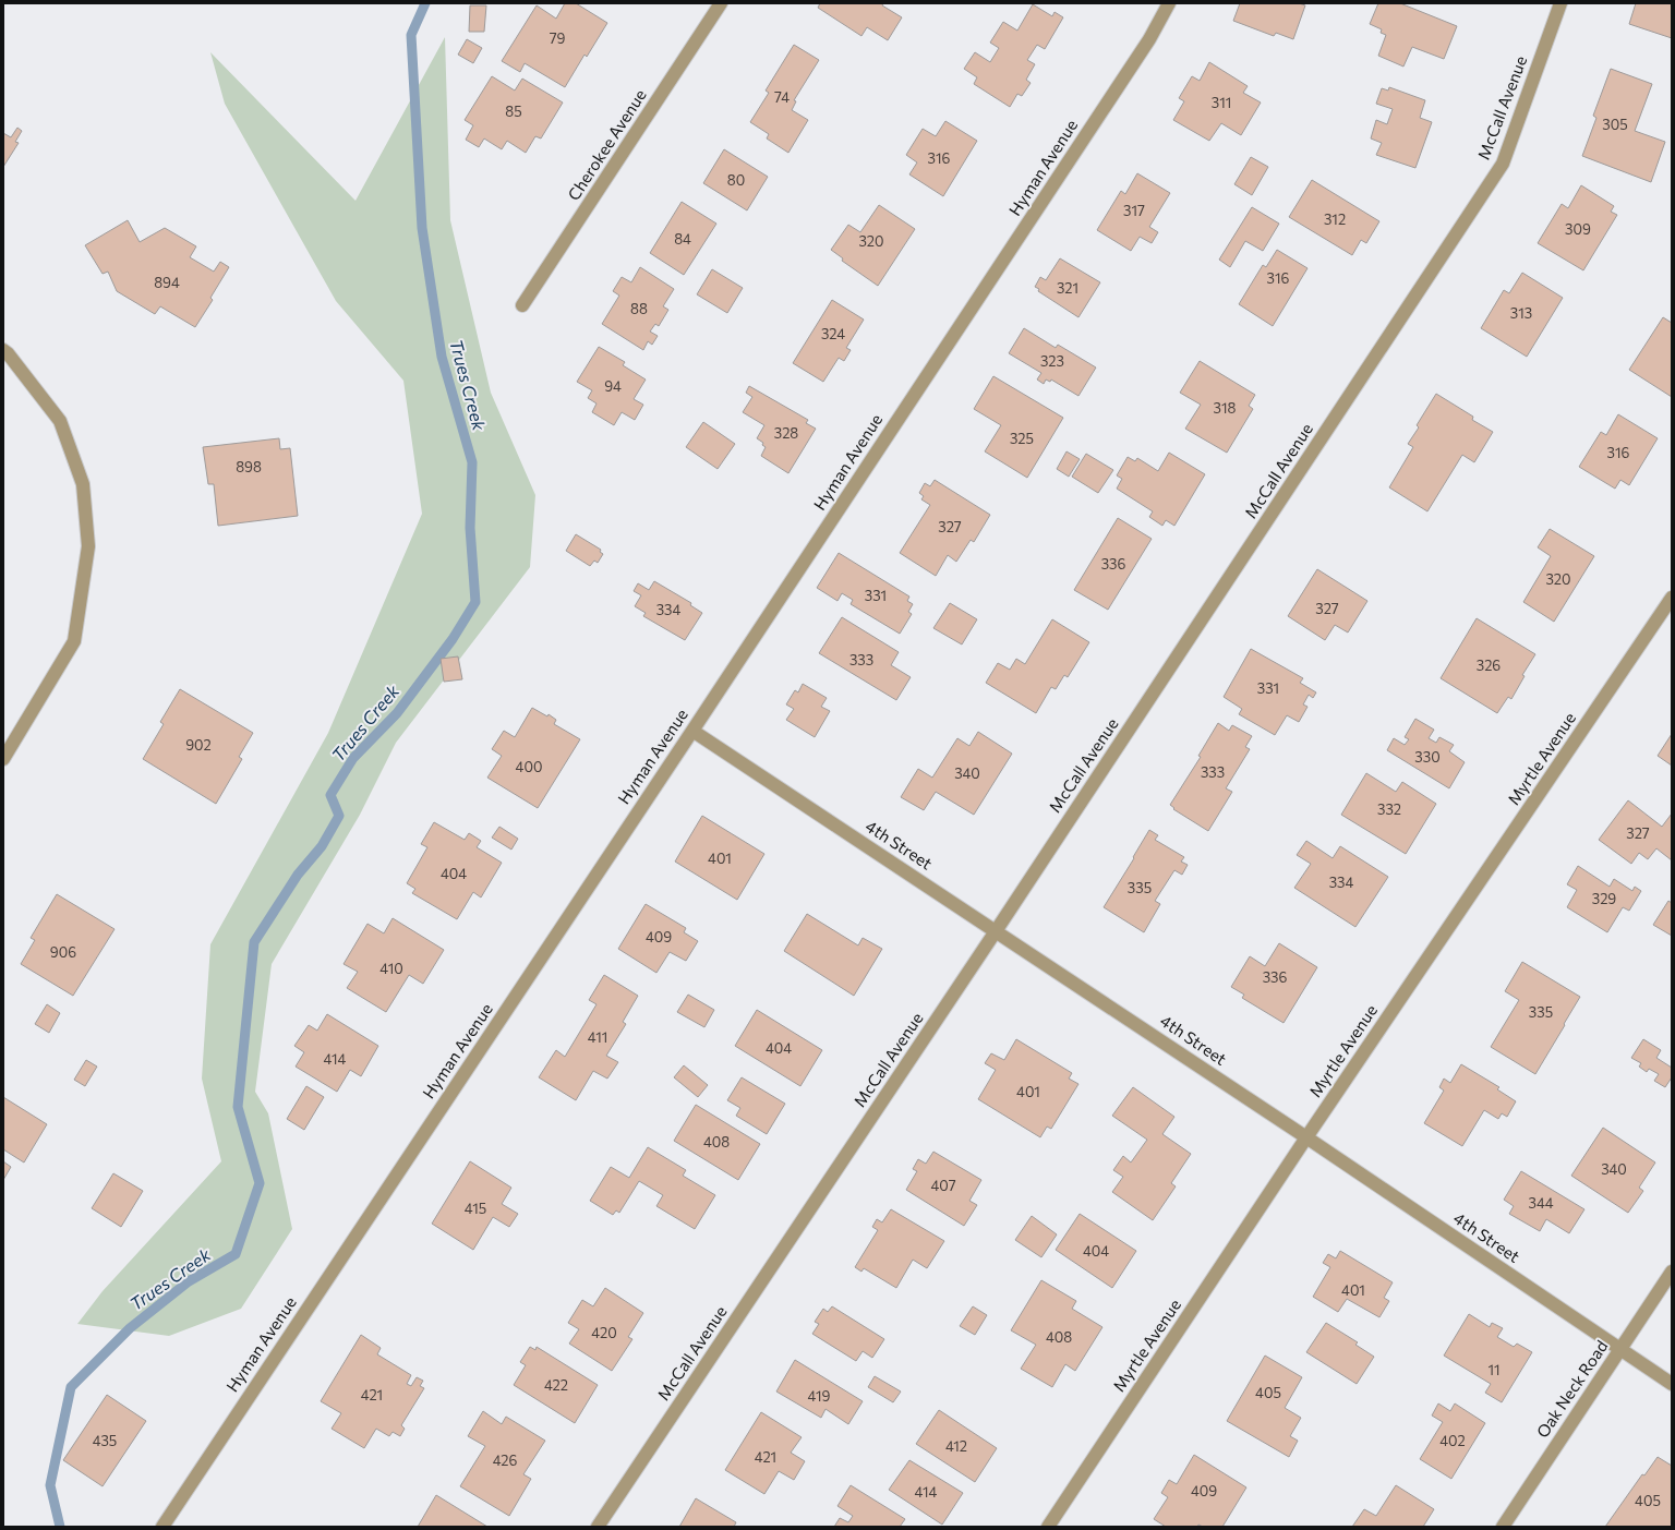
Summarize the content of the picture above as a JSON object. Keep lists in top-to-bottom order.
{
  "streets": {
    "street": [
      "McCall Avenue",
      "Cherokee Avenue",
      "Hyman Avenue",
      "Myrtle Avenue",
      "4th Street",
      "Oak Neck Road"
    ]
  },
  "crossings": [
    ["McCall Avenue", "4th Street"],
    ["Hyman Avenue", "4th Street"],
    ["Myrtle Avenue", "4th Street"],
    ["4th Street", "Oak Neck Road"]
  ],
  "water": ["Trues Creek"],
  "house_numbers": [
    "79",
    "74",
    "311",
    "85",
    "305",
    "316",
    "80",
    "317",
    "312",
    "309",
    "84",
    "320",
    "316",
    "894",
    "321",
    "88",
    "313",
    "324",
    "323",
    "94",
    "318",
    "328",
    "325",
    "316",
    "898",
    "327",
    "336",
    "320",
    "331",
    "327",
    "334",
    "333",
    "326",
    "331",
    "902",
    "330",
    "400",
    "333",
    "340",
    "332",
    "327",
    "401",
    "404",
    "334",
    "335",
    "329",
    "409",
    "906",
    "410",
    "336",
    "335",
    "411",
    "404",
    "414",
    "401",
    "408",
    "340",
    "407",
    "344",
    "415",
    "404",
    "401",
    "420",
    "408",
    "11",
    "422",
    "405",
    "421",
    "419",
    "435",
    "402",
    "412",
    "421",
    "426",
    "409",
    "414",
    "405"
  ]
}
